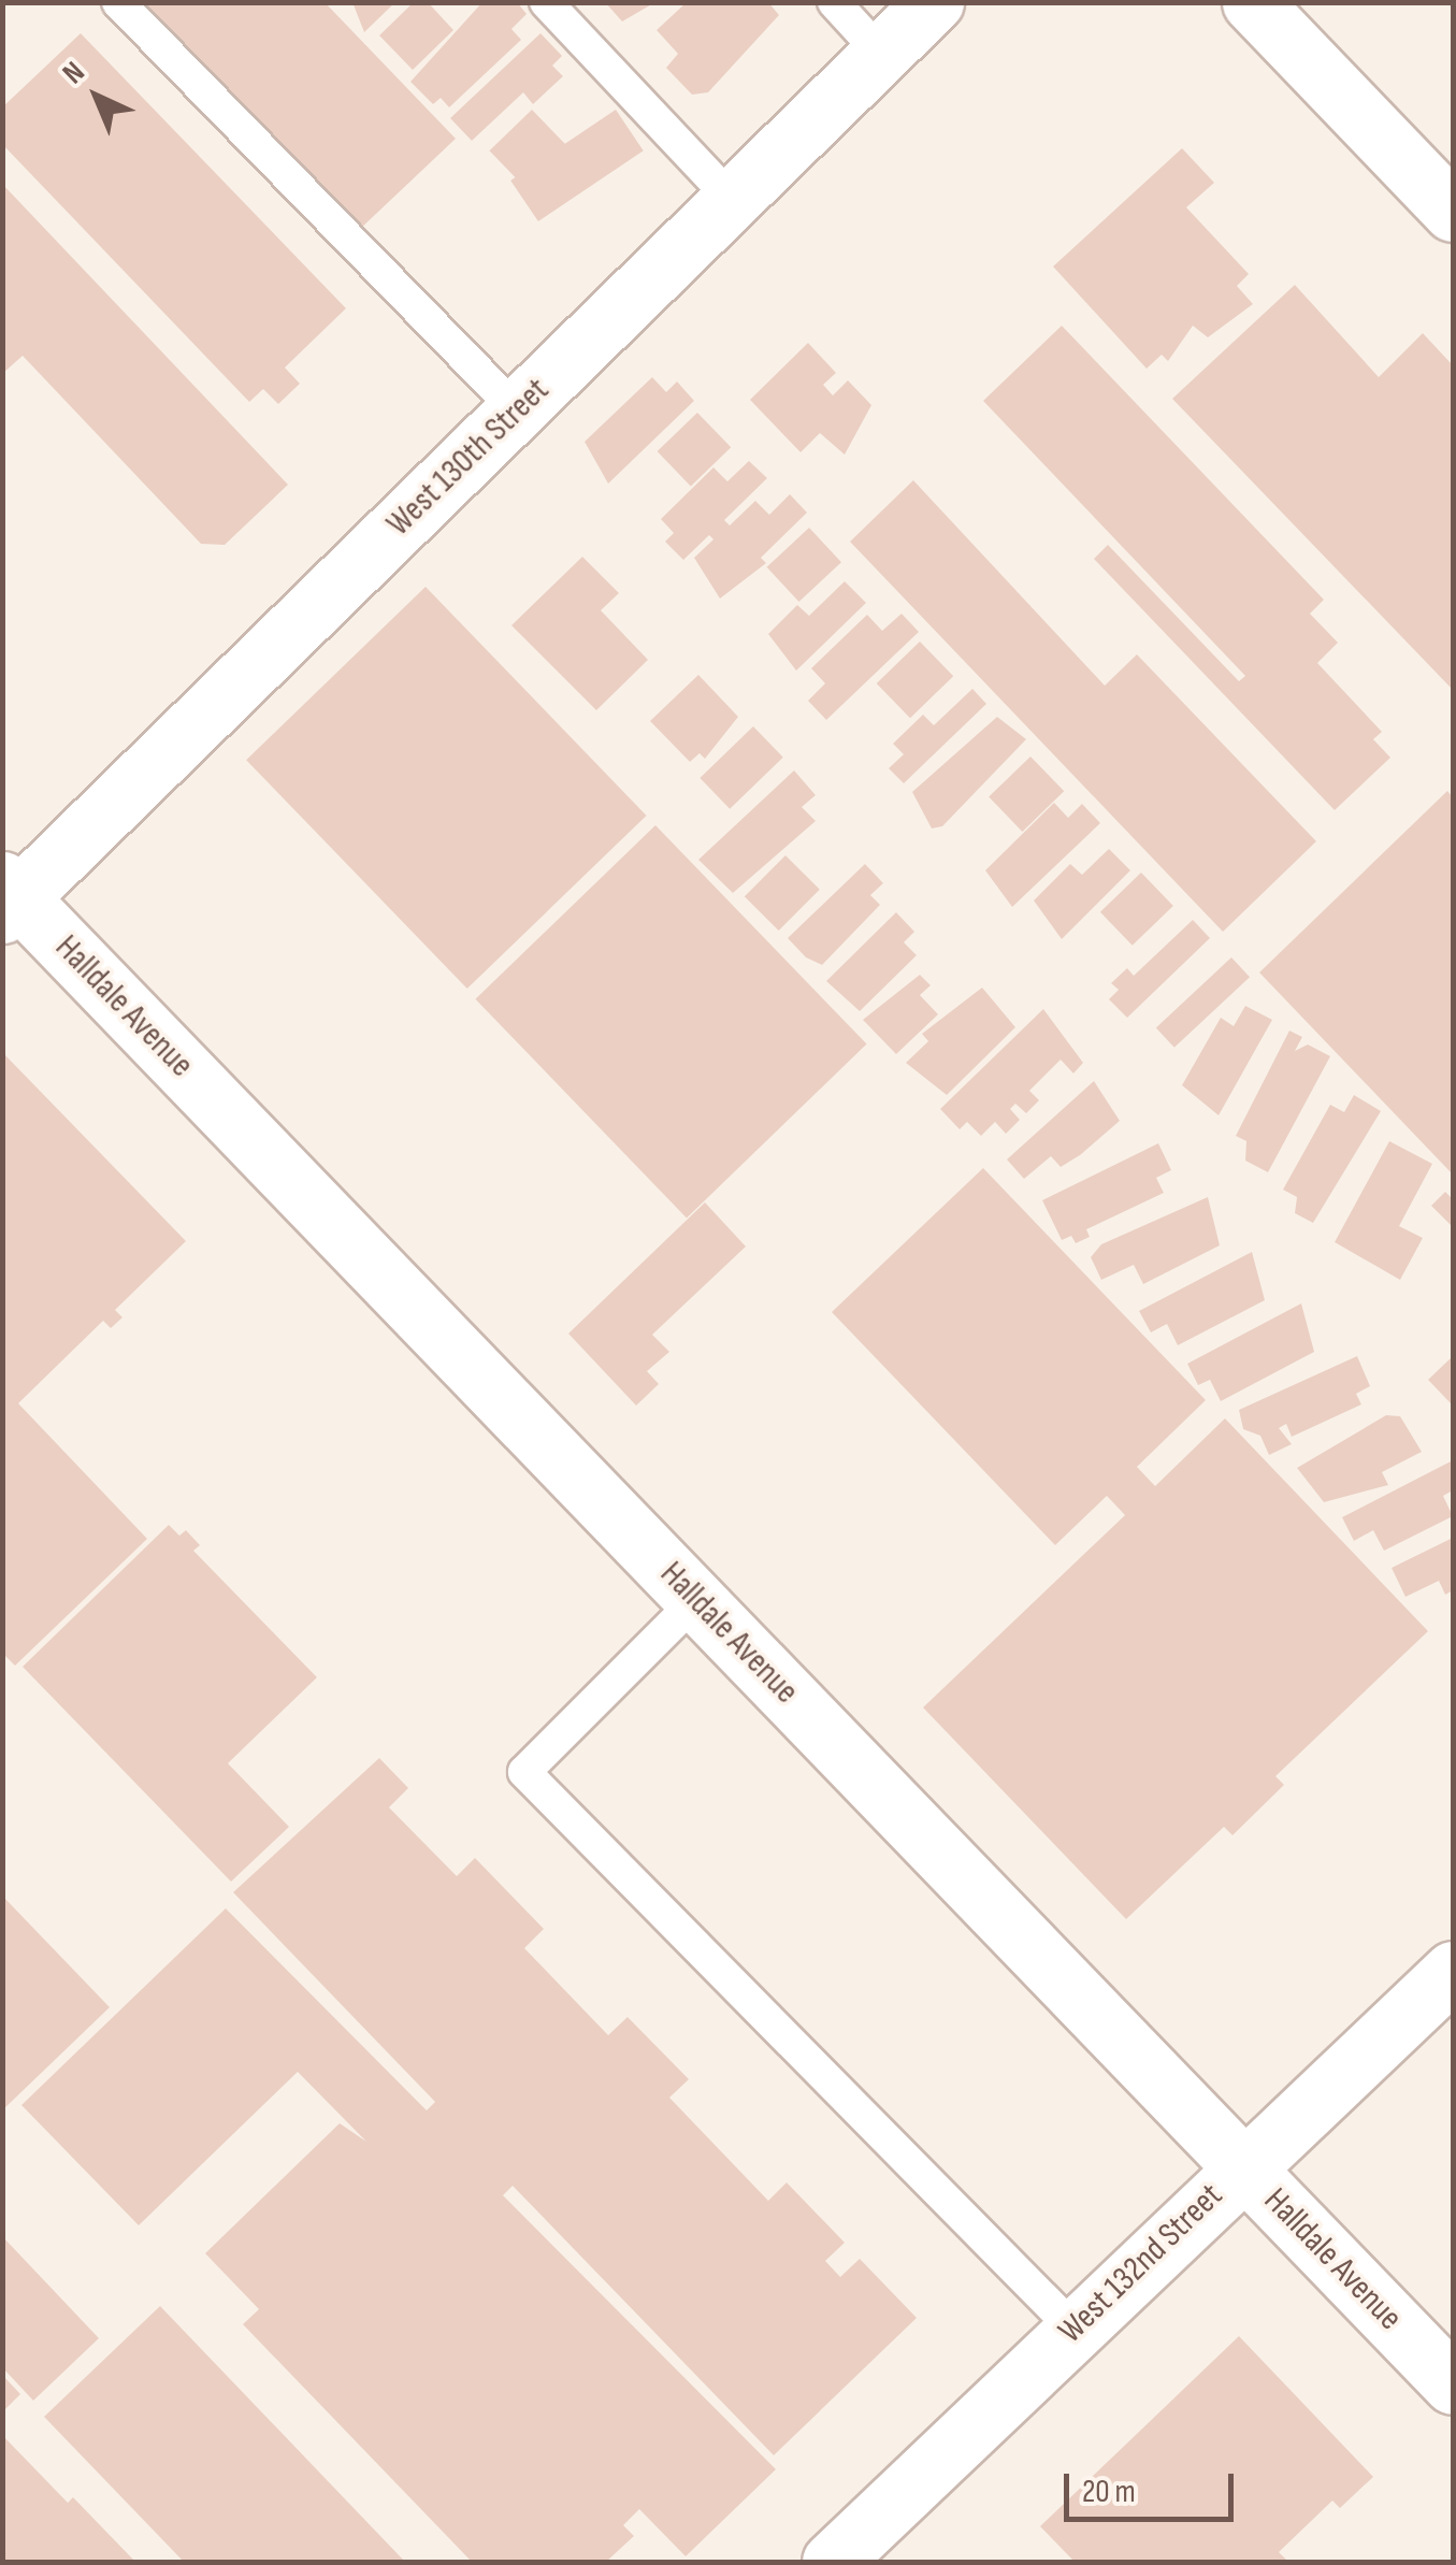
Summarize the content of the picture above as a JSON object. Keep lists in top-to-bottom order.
{
  "streets": {
    "street": ["West 130th Street", "Halldale Avenue", "West 132nd Street"]
  },
  "crossings": [
    ["West 130th Street", "Halldale Avenue"],
    ["Halldale Avenue", "West 132nd Street"]
  ],
  "scale_bar": "20 m",
  "north": "top left"
}
